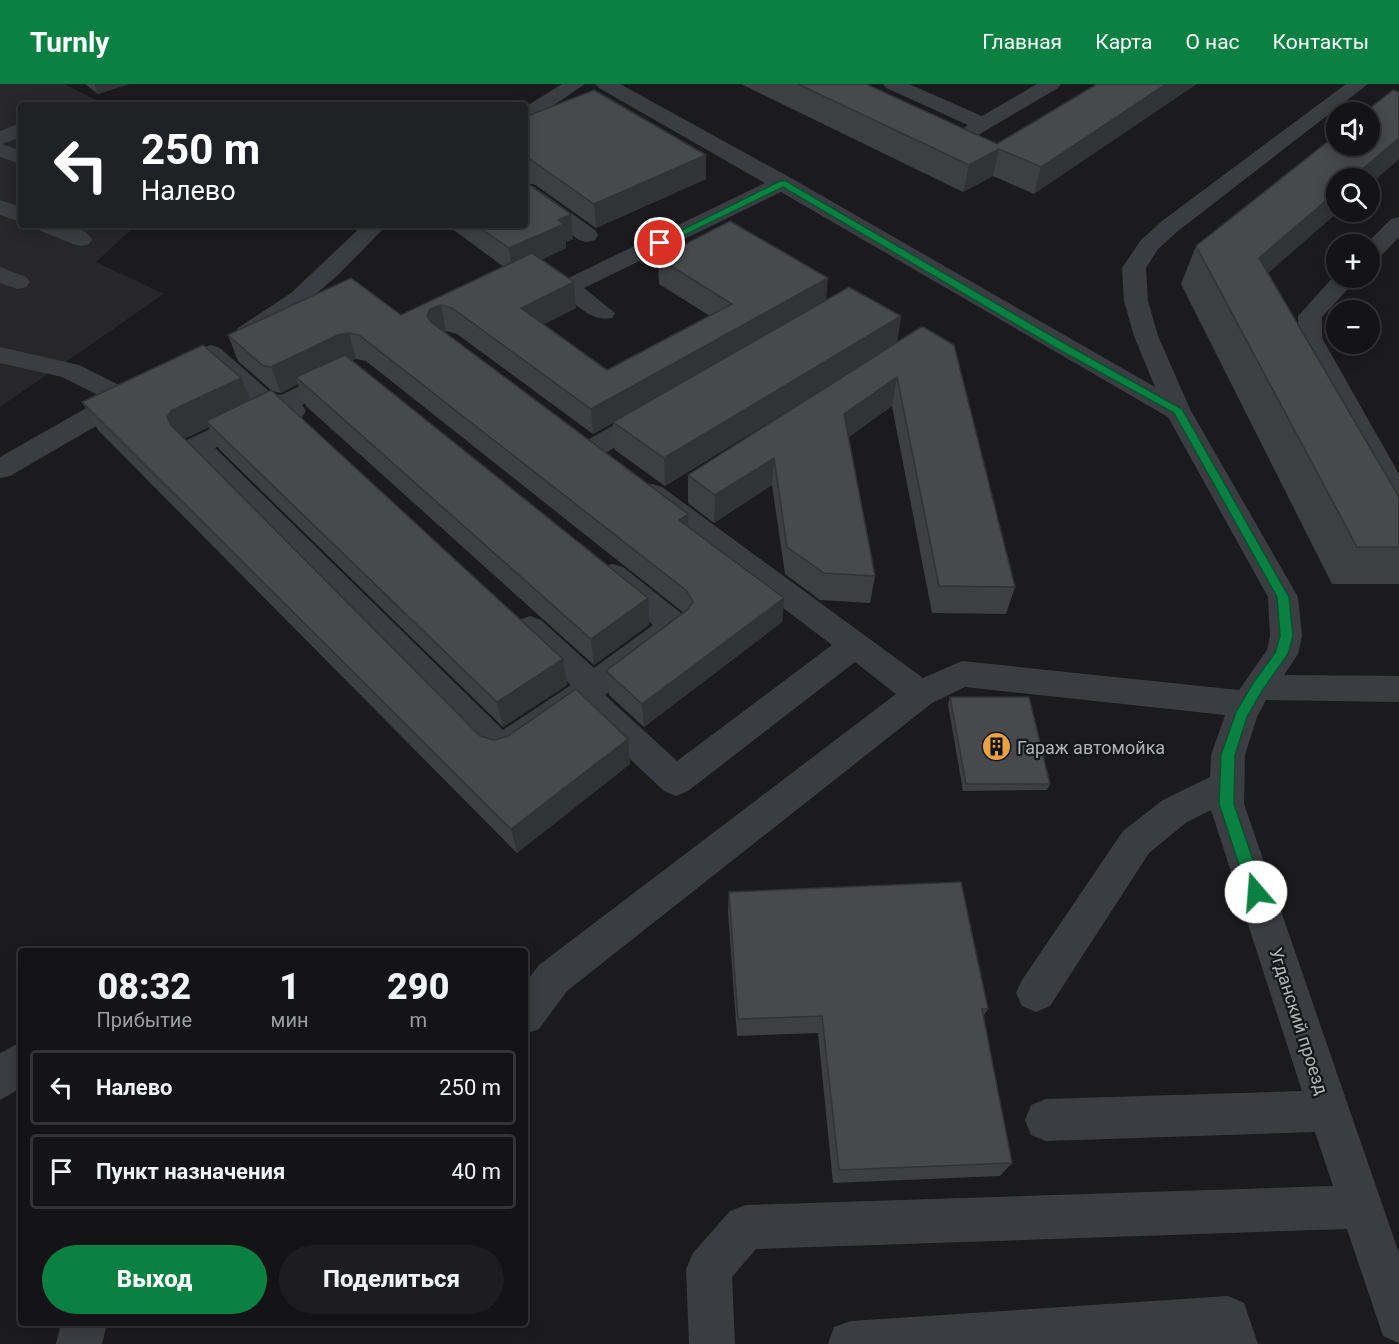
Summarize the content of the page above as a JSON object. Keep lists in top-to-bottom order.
{
  "streets": {
    "street": ["Угданский проезд"]
  },
  "places": {
    "building": ["Гараж автомойка"]
  },
  "page": {
    "header": "Turnly",
    "nav": [
      "Главная",
      "Карта",
      "О нас",
      "Контакты"
    ],
    "map_buttons": ["+", "−"],
    "turn": ["250 m", "Налево"],
    "eta": [
      "08:32",
      "Прибытие",
      "1",
      "мин",
      "290",
      "m"
    ],
    "list": [
      {
        "name": "Налево",
        "value": "250 m"
      },
      {
        "name": "Пункт назначения",
        "value": "40 m"
      }
    ],
    "buttons": ["Выход", "Поделиться"]
  }
}
